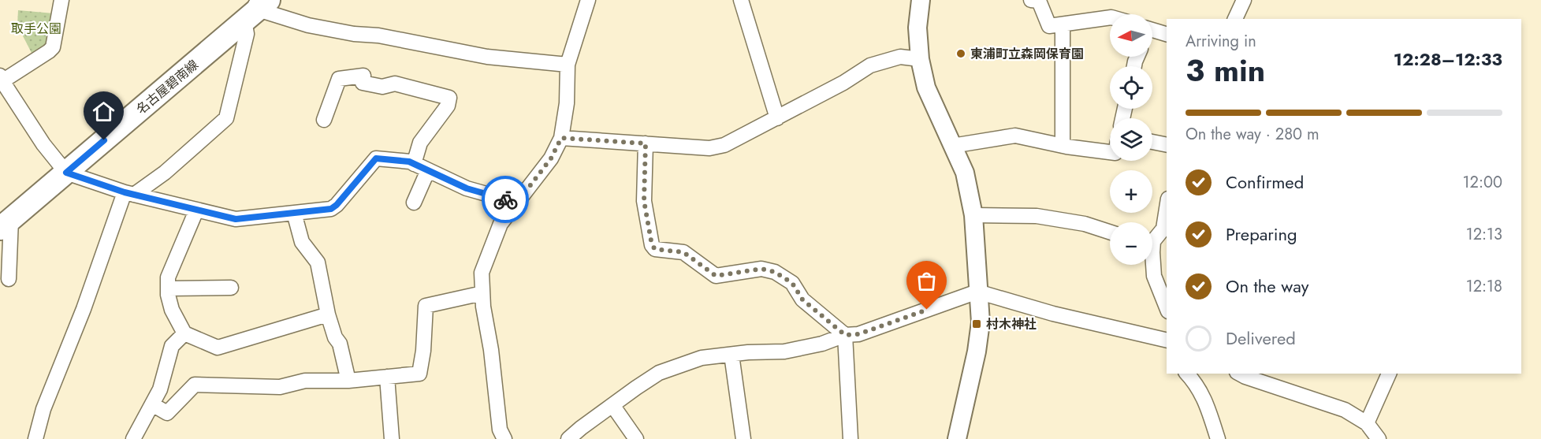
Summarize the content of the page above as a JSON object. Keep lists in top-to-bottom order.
{
  "streets": {
    "main road": ["名古屋碧南線"]
  },
  "parks": ["取手公園"],
  "places": {
    "other": ["東浦町立森岡保育園"],
    "transit": ["村木神社"]
  },
  "north": "left",
  "page": {
    "map_buttons": ["+", "−"],
    "heading": ["3 min", "Arriving in", "12:28–12:33"],
    "bar": "On the way · 280 m",
    "list": [
      ["Confirmed", "12:00"],
      ["Preparing", "12:13"],
      ["On the way", "12:18"],
      "Delivered"
    ]
  }
}
